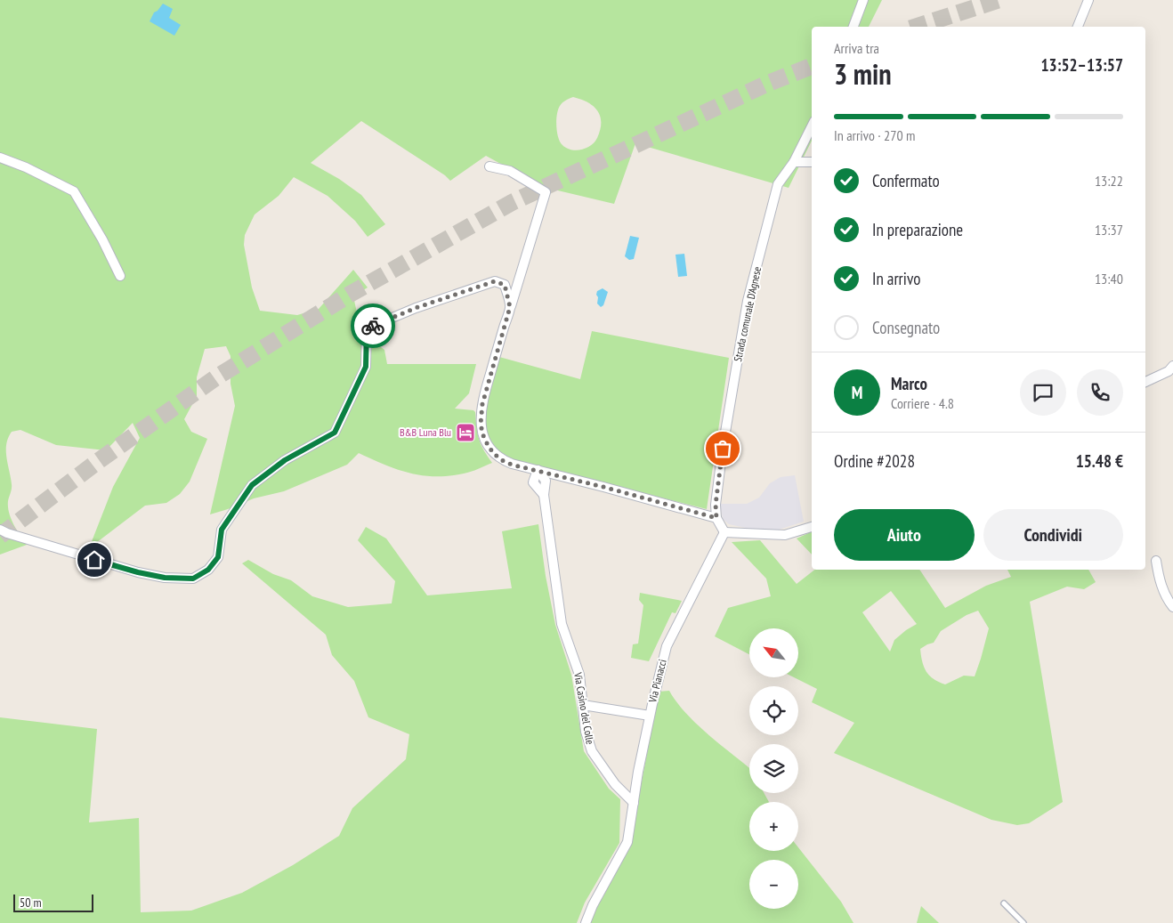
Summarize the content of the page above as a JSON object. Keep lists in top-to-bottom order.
{
  "streets": {
    "street": ["Strada comunale D'Agnese", "Via Pianacci", "Via Casino del Colle"]
  },
  "crossings": [
    ["Via Pianacci", "Via Casino del Colle"]
  ],
  "places": {
    "hotel": ["B&B Luna Blu"]
  },
  "scale_bar": "50 m",
  "north": "top left",
  "page": {
    "heading": ["3 min", "Arriva tra", "13:52–13:57"],
    "panel": [
      "Marco",
      "Corriere · 4.8",
      "Ordine #2028",
      "15.48 €"
    ],
    "bar": "In arrivo · 270 m",
    "list": [
      ["Confermato", "13:22"],
      ["In preparazione", "13:37"],
      ["In arrivo", "13:40"],
      "Consegnato"
    ],
    "round": "M",
    "buttons": ["Aiuto", "Condividi"],
    "map_buttons": ["+", "−"],
    "scale": "50 m"
  }
}
